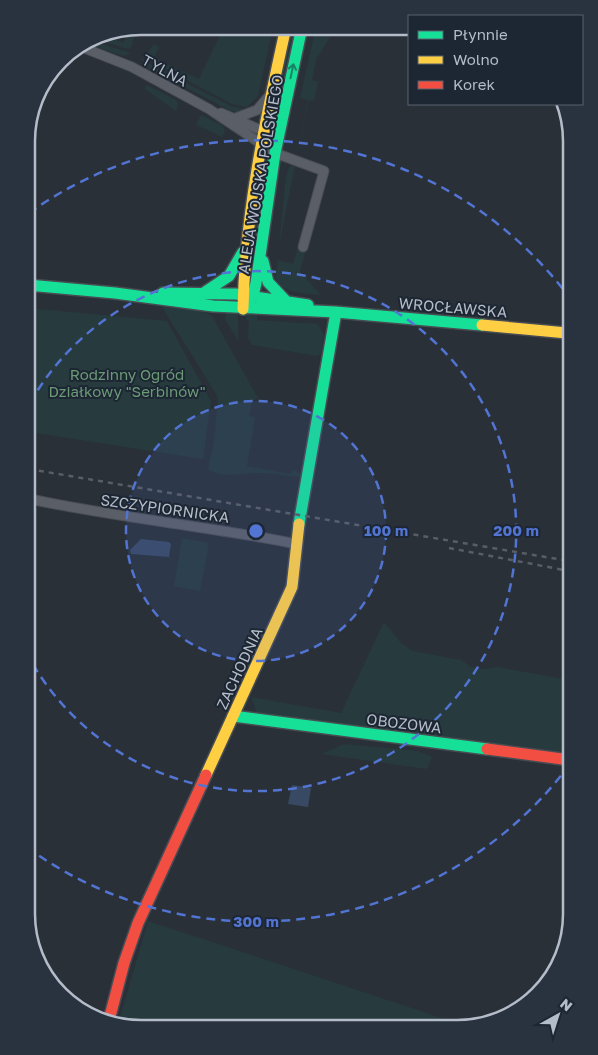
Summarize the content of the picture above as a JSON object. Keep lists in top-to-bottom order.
{
  "streets": {
    "street": [
      "TYLNA",
      "ALEJA WOJSKA POLSKIEGO",
      "WROCŁAWSKA",
      "SZCZYPIORNICKA",
      "ZACHODNIA",
      "OBOZOWA"
    ]
  },
  "crossings": [
    ["TYLNA", "ALEJA WOJSKA POLSKIEGO"],
    ["ALEJA WOJSKA POLSKIEGO", "WROCŁAWSKA"],
    ["WROCŁAWSKA", "ZACHODNIA"],
    ["SZCZYPIORNICKA", "ZACHODNIA"],
    ["ZACHODNIA", "OBOZOWA"]
  ],
  "parks": ["Rodzinny Ogród Działkowy \"Serbinów\""],
  "legend": ["Płynnie", "Wolno", "Korek"],
  "north": "top right",
  "rings": ["100 m", "200 m", "300 m"]
}
